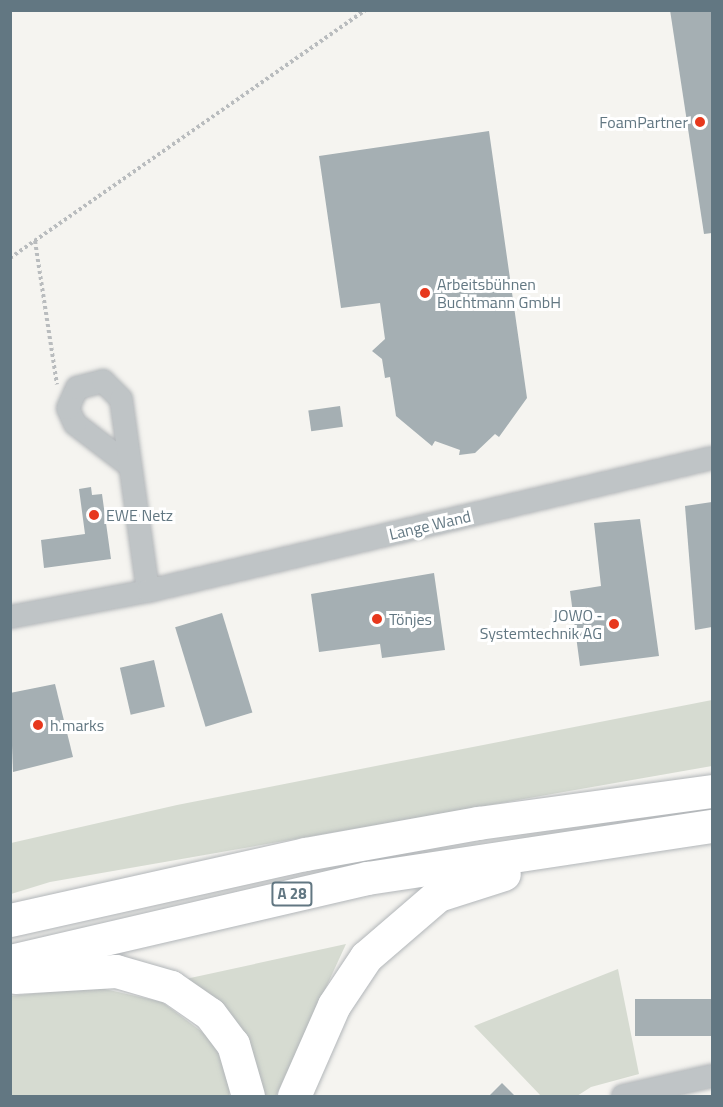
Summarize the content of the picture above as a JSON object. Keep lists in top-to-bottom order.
{
  "streets": {
    "highway": ["A 28"],
    "street": ["Lange Wand"]
  },
  "places": [
    "FoamPartner",
    "Arbeitsbühnen Buchtmann GmbH",
    "EWE Netz",
    "Tönjes",
    "JOWO ‑ Systemtechnik AG",
    "h.marks"
  ]
}
